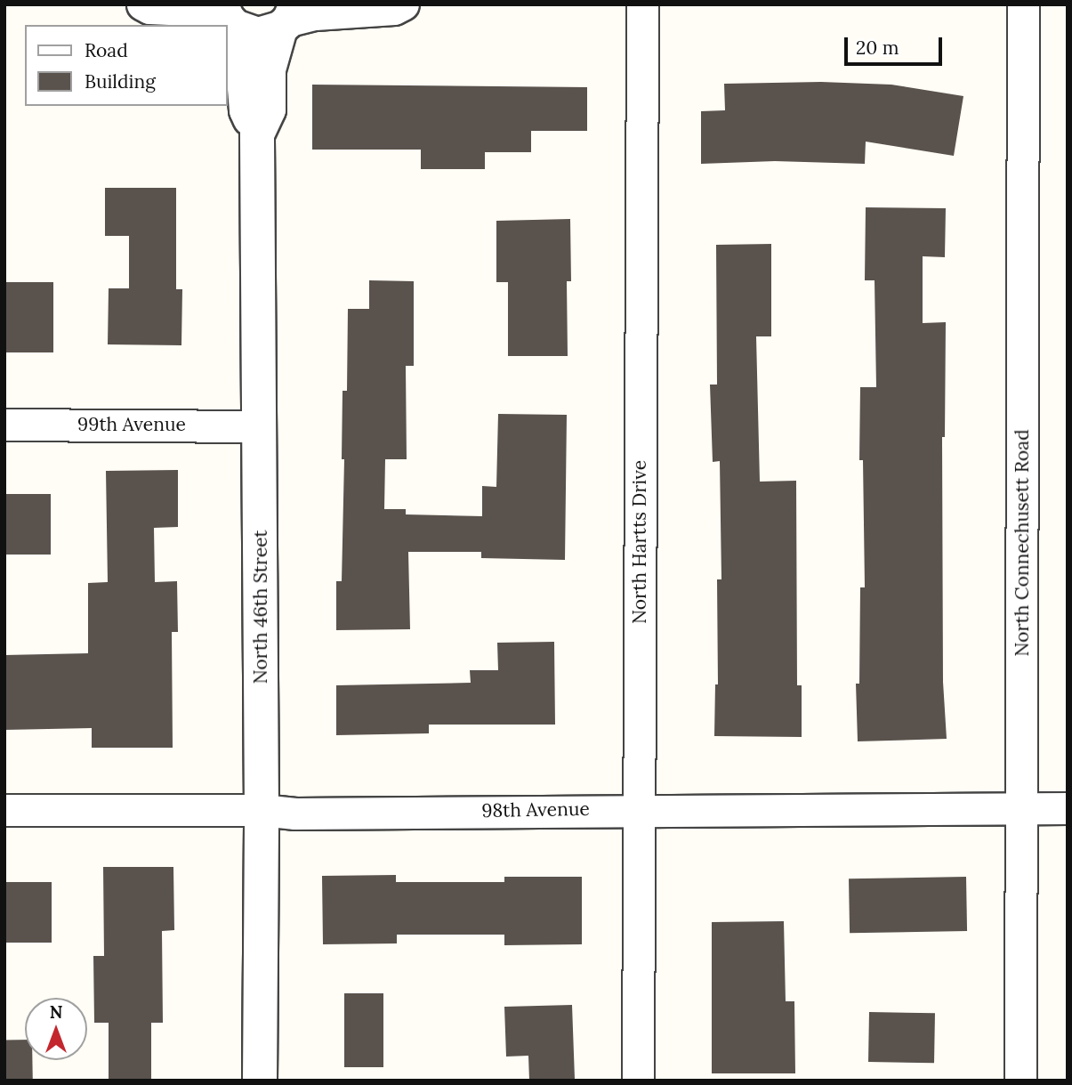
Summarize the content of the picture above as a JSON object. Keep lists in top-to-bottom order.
{
  "streets": {
    "street": [
      "99th Avenue",
      "North Hartts Drive",
      "North Connechusett Road",
      "North 46th Street",
      "98th Avenue"
    ]
  },
  "crossings": [
    ["99th Avenue", "North 46th Street"],
    ["North Hartts Drive", "98th Avenue"],
    ["North Connechusett Road", "98th Avenue"],
    ["North 46th Street", "98th Avenue"]
  ],
  "legend": ["Road", "Building"],
  "scale_bar": "20 m",
  "north": "top"
}
